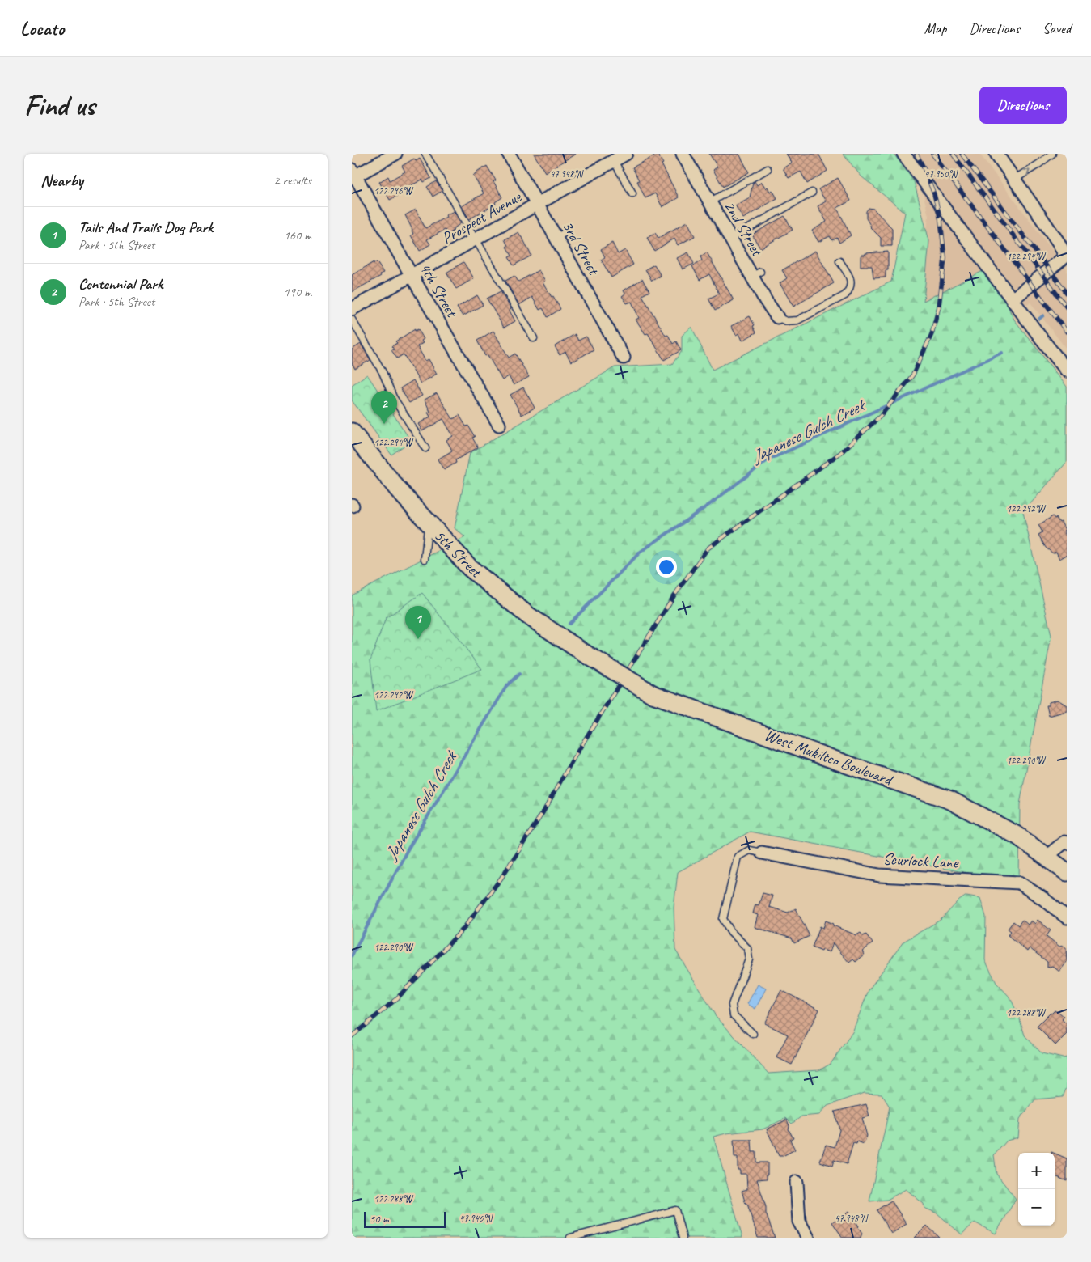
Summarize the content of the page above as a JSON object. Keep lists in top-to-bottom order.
{
  "streets": {
    "main road": ["5th Street", "West Mukilteo Boulevard"],
    "street": [
      "Prospect Avenue",
      "2nd Street",
      "3rd Street",
      "4th Street",
      "Scurlock Lane"
    ]
  },
  "crossings": [
    ["Prospect Avenue", "3rd Street"],
    ["Prospect Avenue", "4th Street"],
    ["5th Street", "West Mukilteo Boulevard"]
  ],
  "water": ["Japanese Gulch Creek"],
  "scale_bar": "50 m",
  "page": {
    "header": "Locato",
    "nav": ["Map", "Directions", "Saved"],
    "buttons": "Directions",
    "title": "Find us",
    "heading": ["Nearby", "2 results"],
    "list": [
      {
        "mark": "1",
        "name": "Tails And Trails Dog Park",
        "note": "Park · 5th Street",
        "value": "160 m"
      },
      {
        "mark": "2",
        "name": "Centennial Park",
        "note": "Park · 5th Street",
        "value": "190 m"
      }
    ],
    "pins": ["2", "1"],
    "map_buttons": ["+", "−"],
    "scale": "50 m"
  },
  "coordinates": [
    "47.948°N",
    "47.950°N",
    "122.296°W",
    "122.294°W",
    "122.292°W",
    "122.290°W",
    "122.288°W",
    "47.946°N"
  ]
}
